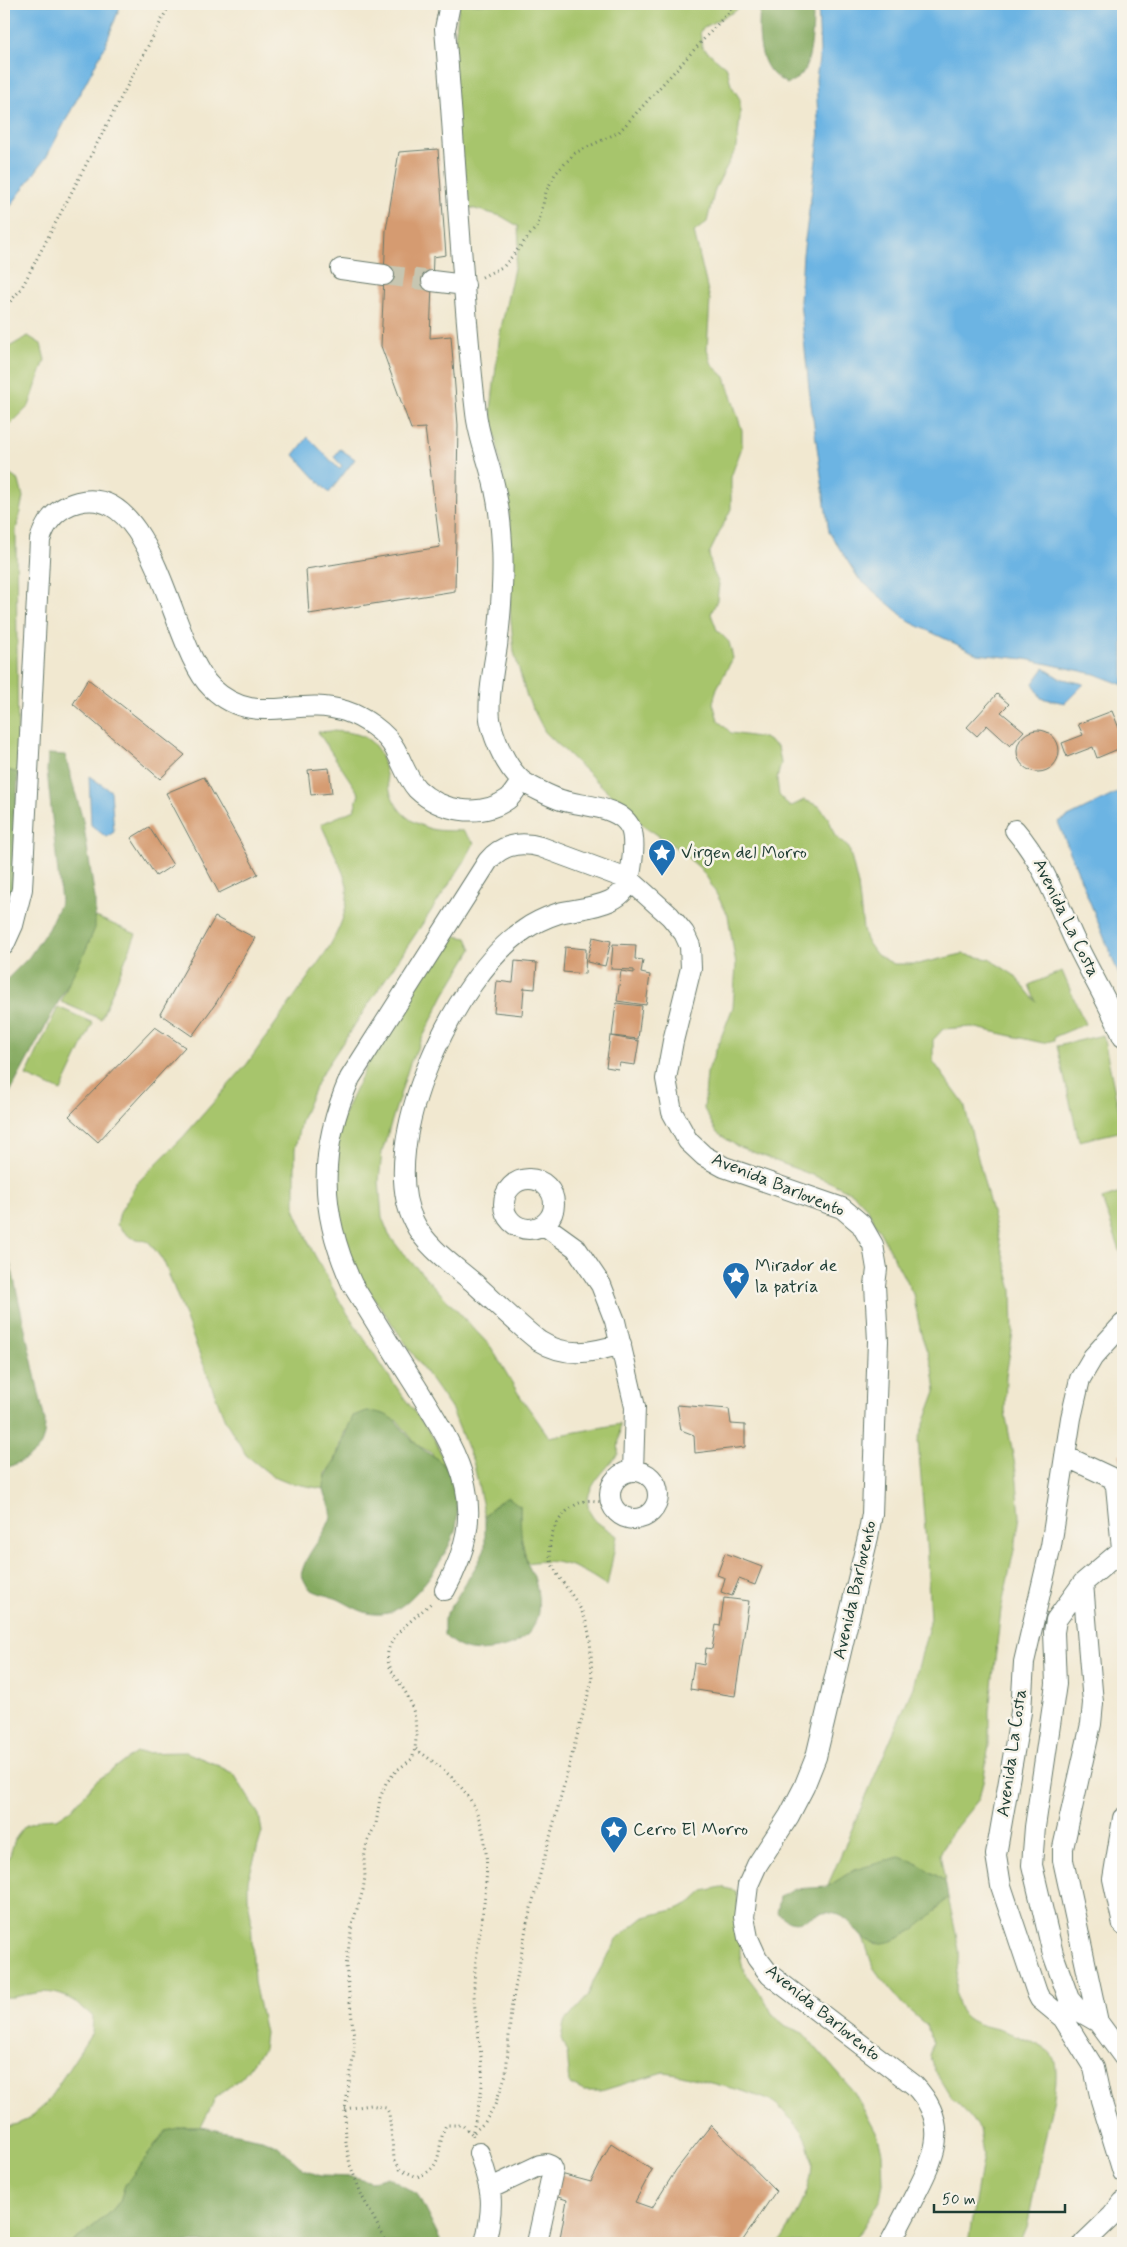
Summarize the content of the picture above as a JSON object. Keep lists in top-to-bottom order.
{
  "streets": {
    "street": ["Avenida La Costa", "Avenida Barlovento"]
  },
  "places": {
    "place": ["Virgen del Morro", "Mirador de la patria", "Cerro El Morro"]
  },
  "scale_bar": "50 m"
}
